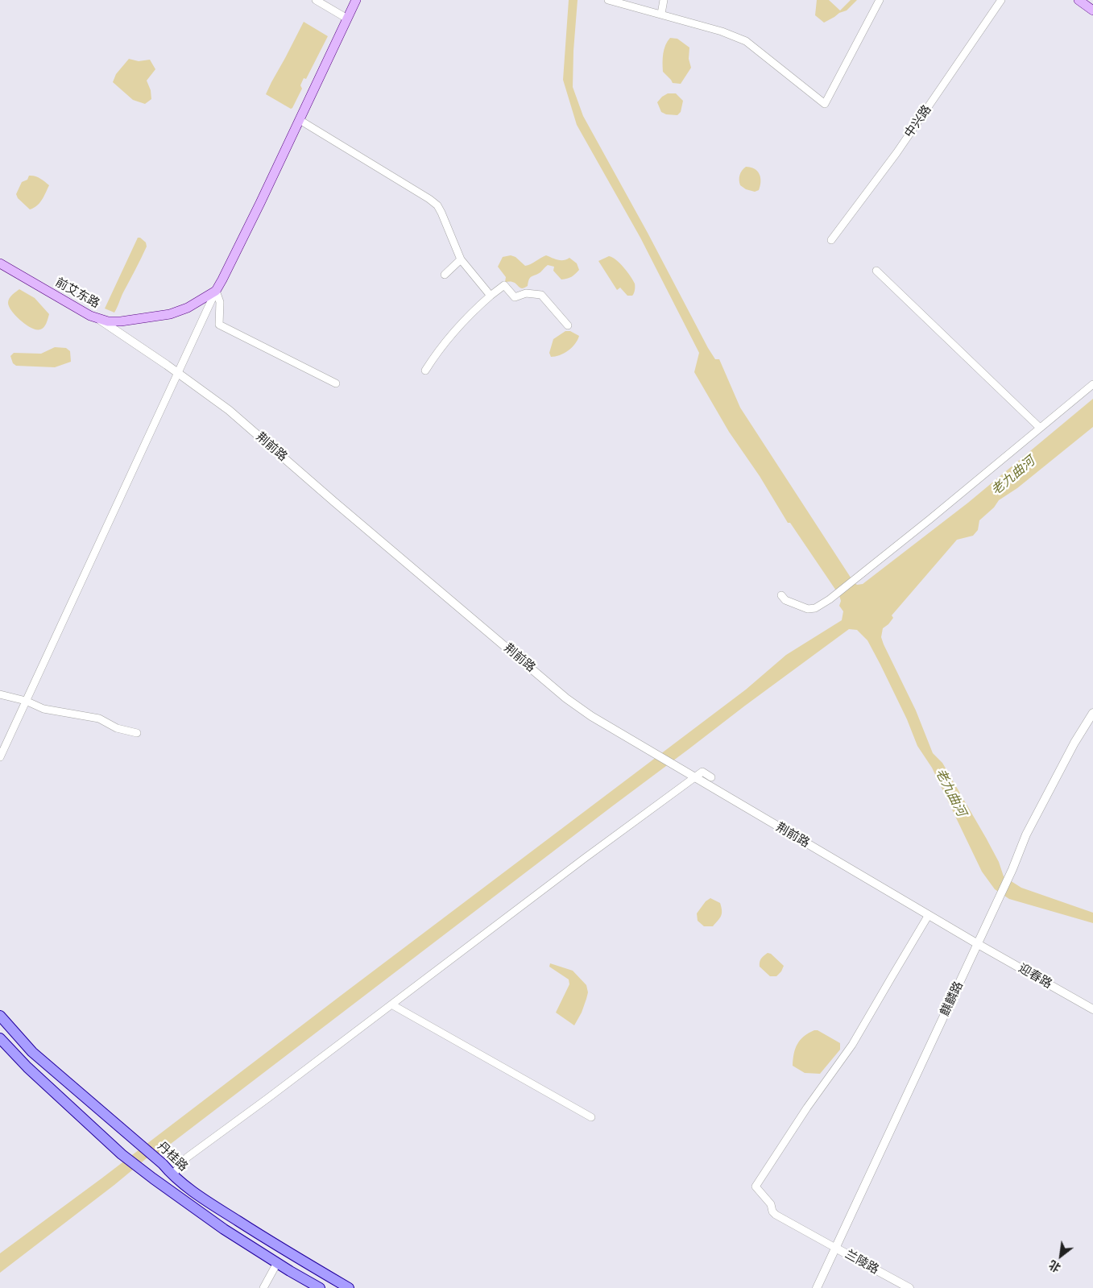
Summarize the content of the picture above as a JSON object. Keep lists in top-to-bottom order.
{
  "streets": {
    "main road": ["前艾东路", "丹桂路"],
    "street": [
      "中兴路",
      "荆前路",
      "迎春路",
      "麒麟路",
      "兰陵路"
    ]
  },
  "crossings": [
    ["前艾东路", "荆前路"],
    ["荆前路", "迎春路"],
    ["荆前路", "麒麟路"],
    ["迎春路", "麒麟路"],
    ["麒麟路", "兰陵路"]
  ],
  "water": ["老九曲河"],
  "north": "bottom left"
}
